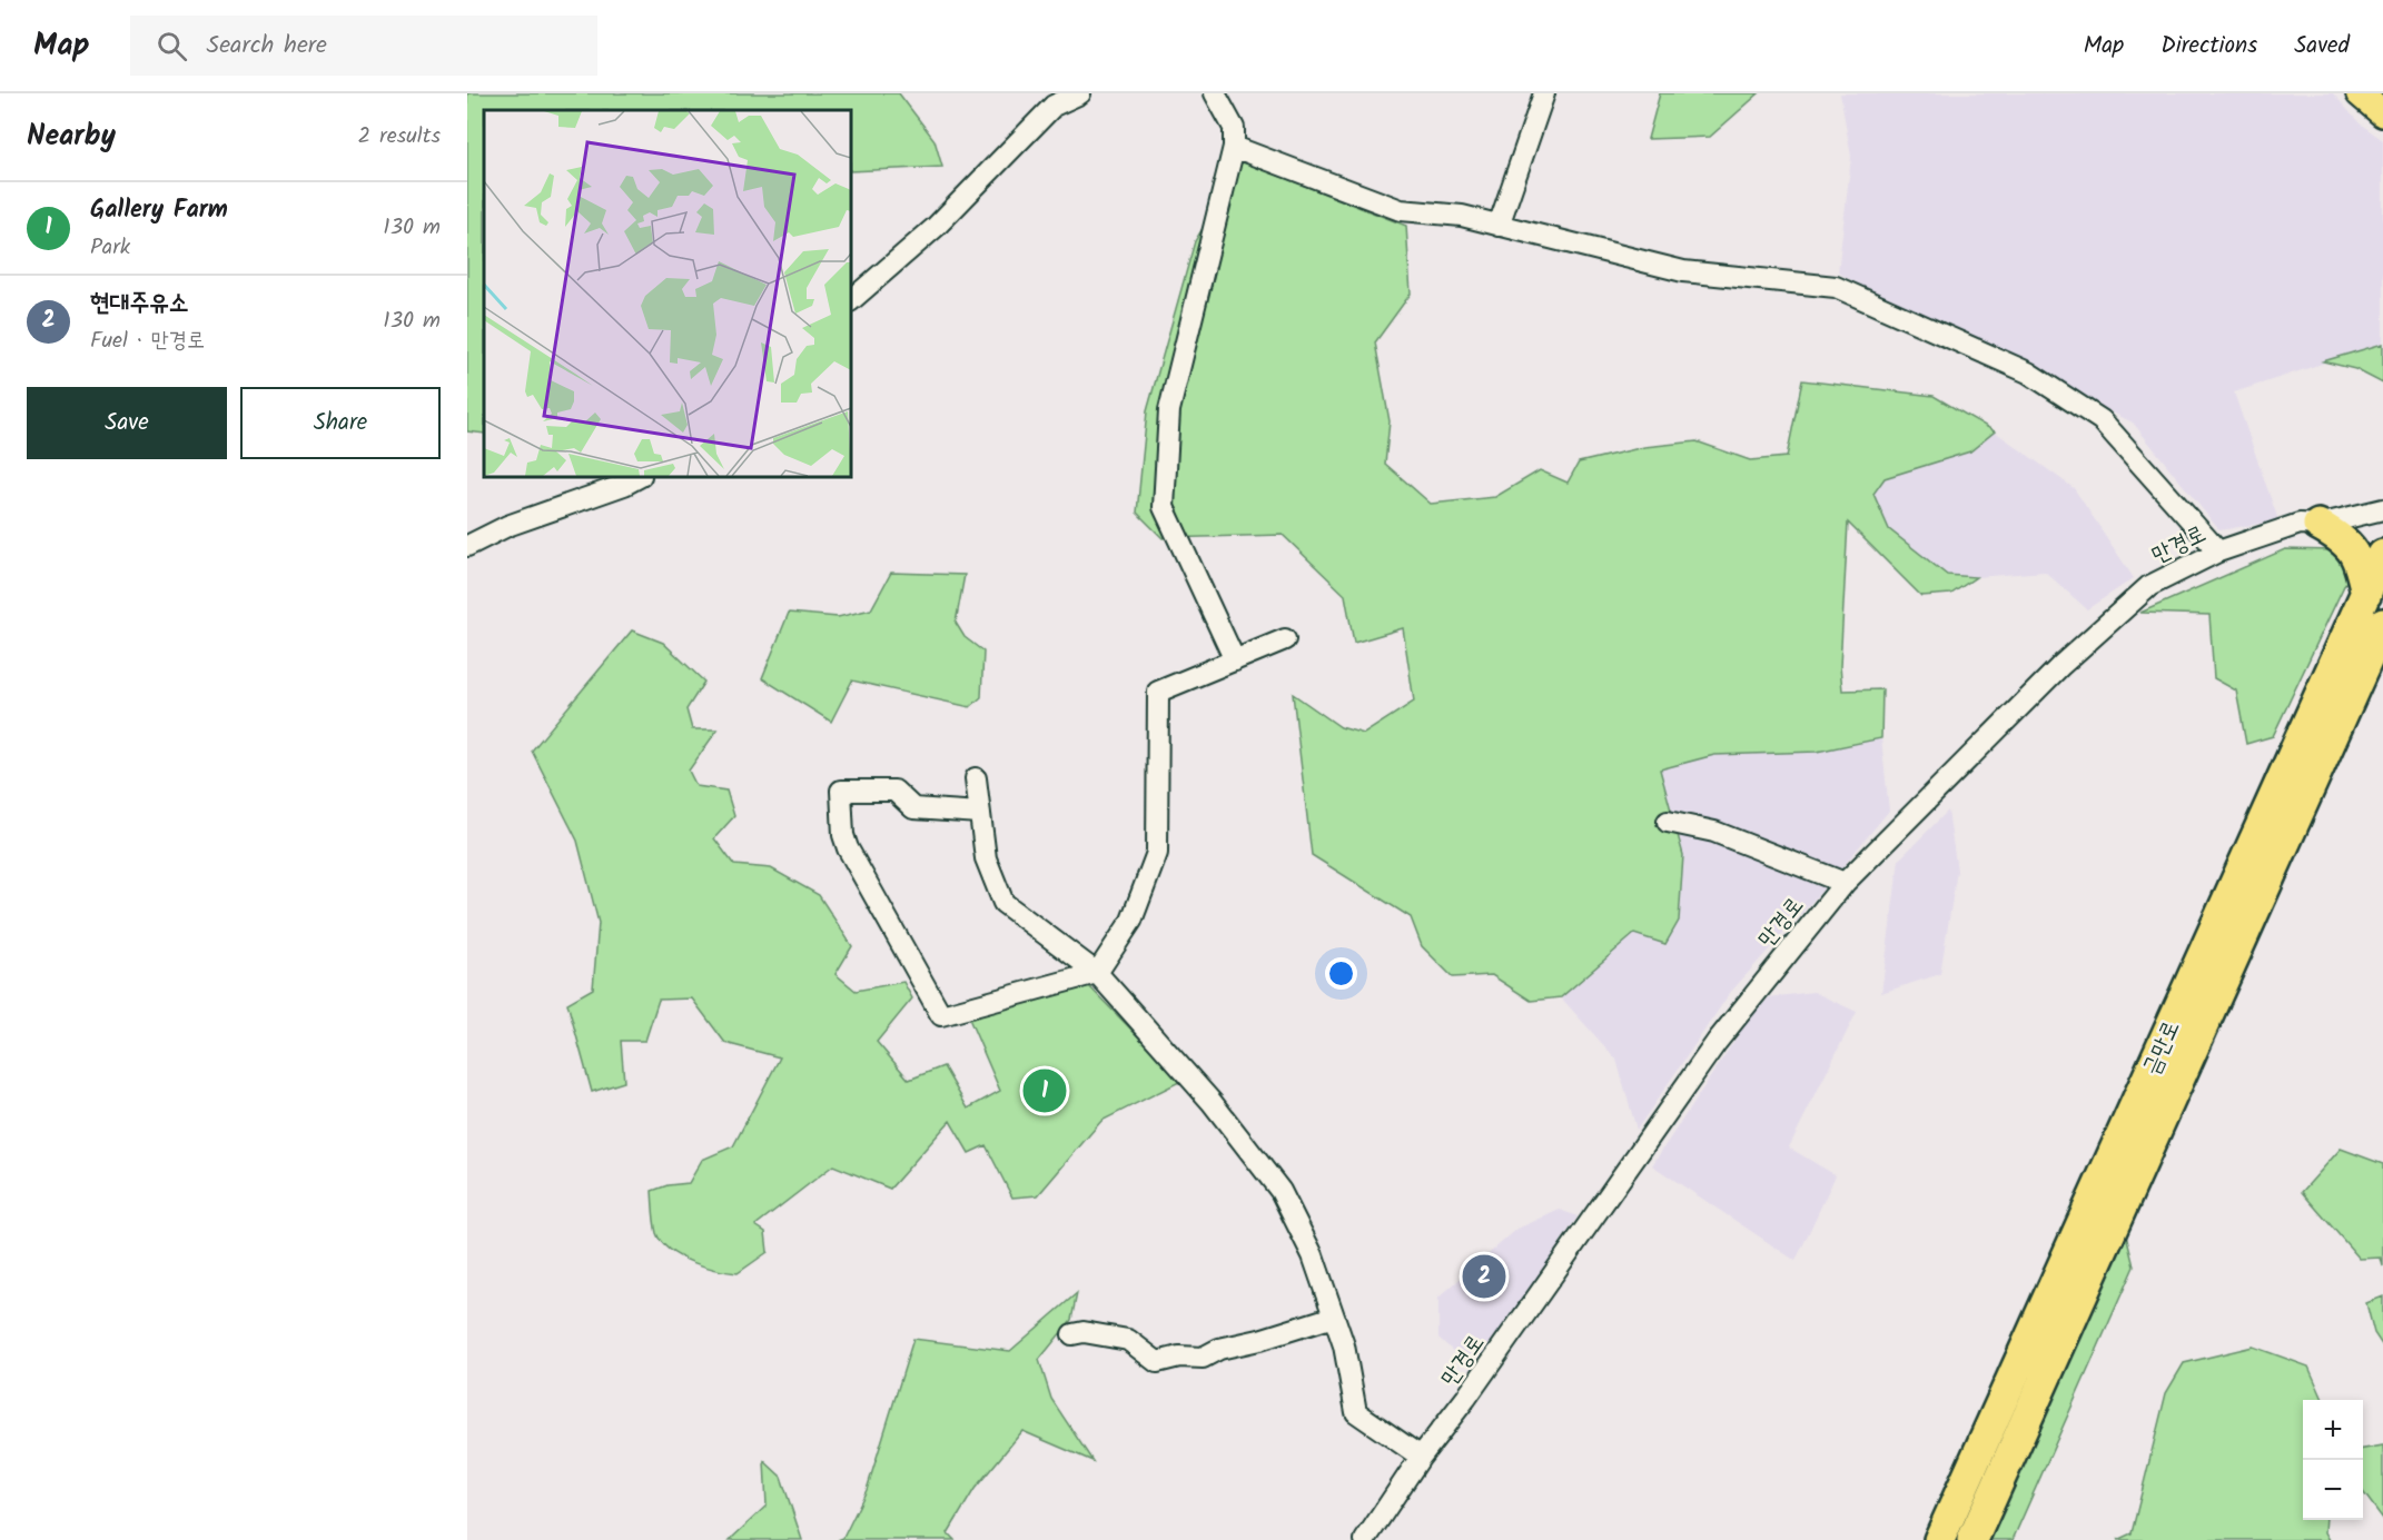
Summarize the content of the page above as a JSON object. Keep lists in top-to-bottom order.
{
  "streets": {
    "highway": ["금만로"],
    "street": ["만경로"]
  },
  "page": {
    "header": "Map",
    "search": "Search here",
    "nav": ["Map", "Directions", "Saved"],
    "heading": ["Nearby", "2 results"],
    "list": [
      {
        "mark": "1",
        "name": "Gallery Farm",
        "note": "Park",
        "value": "130 m"
      },
      {
        "mark": "2",
        "name": "현대주유소",
        "note": "Fuel · 만경로",
        "value": "130 m"
      }
    ],
    "buttons": ["Save", "Share"],
    "pins": ["1", "2"],
    "map_buttons": ["+", "−"]
  }
}
